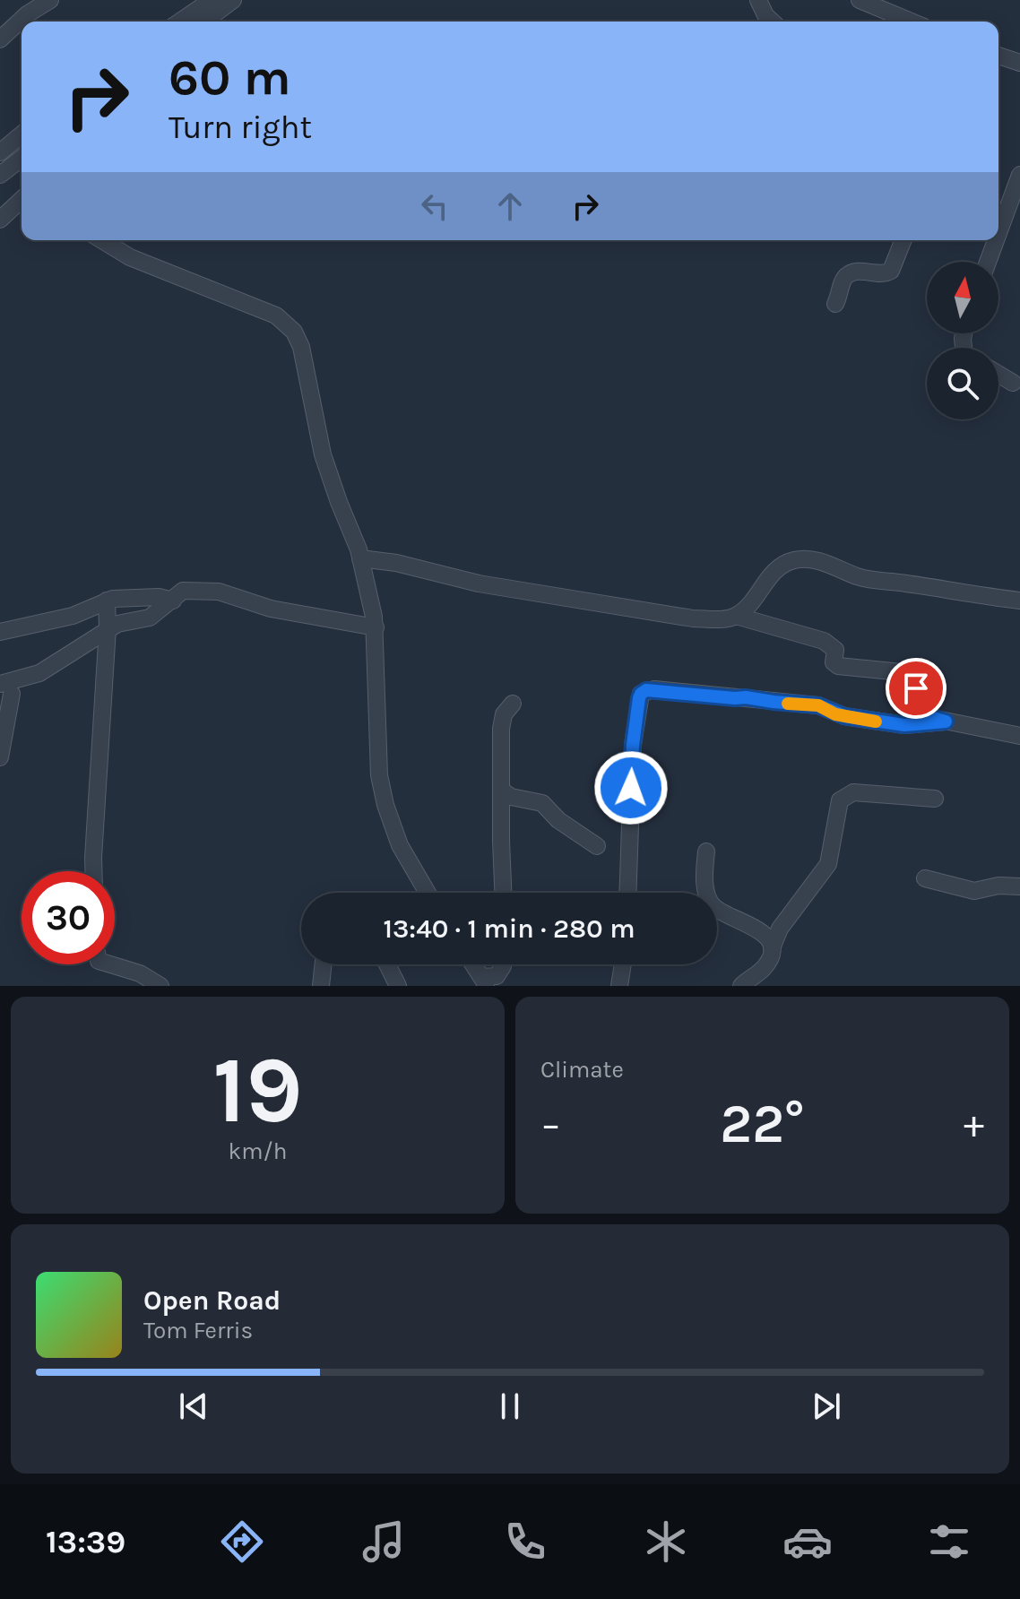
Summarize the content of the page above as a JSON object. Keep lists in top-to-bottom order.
{
  "north": "top",
  "page": {
    "turn": ["60 m", "Turn right"],
    "limit": "30",
    "trip": "13:40 · 1 min · 280 m",
    "tile": [
      ["19", "km/h"],
      "Climate"
    ],
    "heat": ["−", "22°", "+"],
    "song": ["Open Road", "Tom Ferris"],
    "tabs": "13:39"
  }
}
